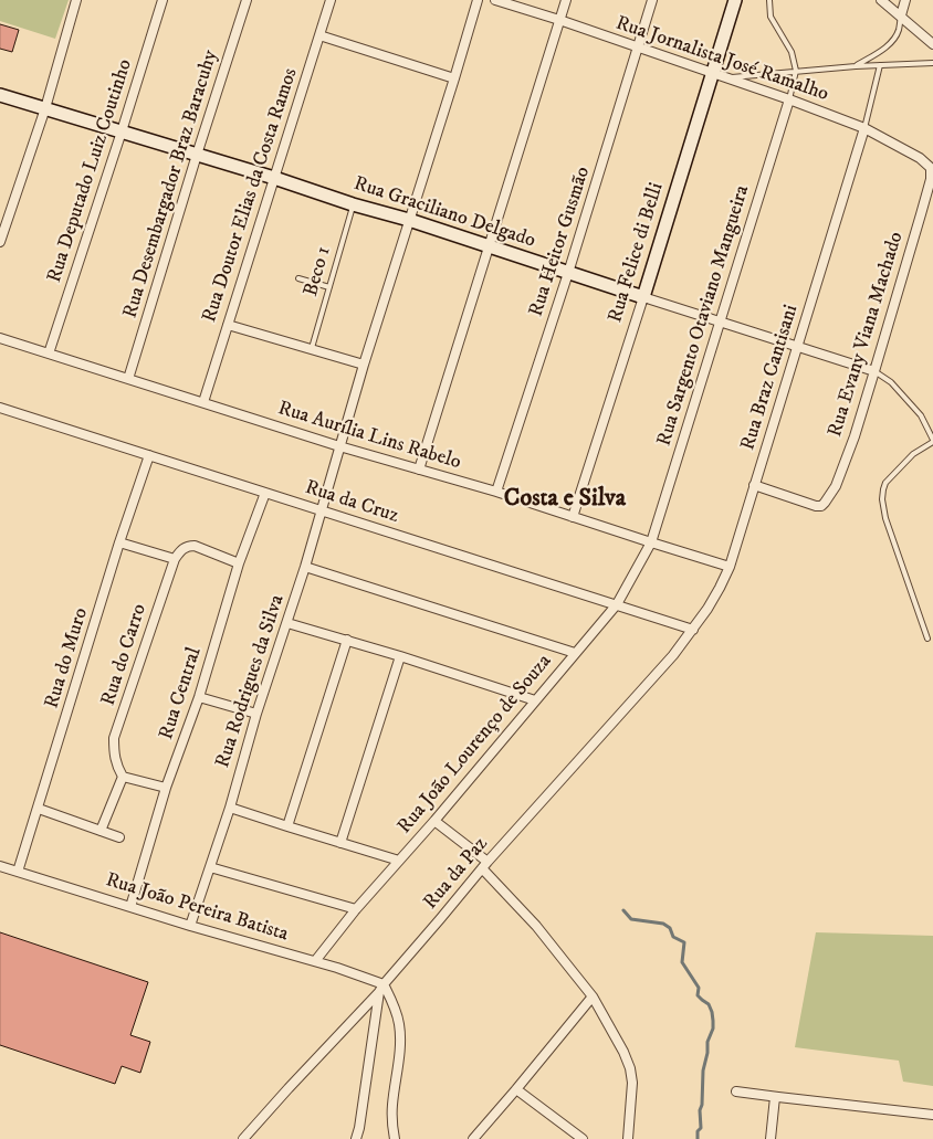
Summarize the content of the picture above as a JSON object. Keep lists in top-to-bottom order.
{
  "streets": {
    "street": [
      "Rua Jornalista José Ramalho",
      "Rua Deputado Luiz Coutinho",
      "Rua Desembargador Braz Baracuhy",
      "Rua Doutor Elias da Costa Ramos",
      "Rua Graciliano Delgado",
      "Rua Heitor Gusmão",
      "Rua Felice di Belli",
      "Rua Sargento Otaviano Mangueira",
      "Rua Evany Viana Machado",
      "Rua Braz Cantisani",
      "Rua Aurília Lins Rabelo",
      "Rua da Cruz",
      "Rua do Carro",
      "Rua do Muro",
      "Rua Rodrigues da Silva",
      "Rua Central",
      "Rua João Lourenço de Souza",
      "Rua da Paz",
      "Rua João Pereira Batista"
    ],
    "lane": ["Beco 1"]
  },
  "crossings": [
    ["Rua Jornalista José Ramalho", "Rua Heitor Gusmão"],
    ["Rua Jornalista José Ramalho", "Rua Felice di Belli"],
    ["Rua Jornalista José Ramalho", "Rua Sargento Otaviano Mangueira"],
    ["Rua Jornalista José Ramalho", "Rua Evany Viana Machado"],
    ["Rua Jornalista José Ramalho", "Rua Braz Cantisani"],
    ["Rua Deputado Luiz Coutinho", "Rua Graciliano Delgado"],
    ["Rua Deputado Luiz Coutinho", "Rua Aurília Lins Rabelo"],
    ["Rua Desembargador Braz Baracuhy", "Rua Graciliano Delgado"],
    ["Rua Desembargador Braz Baracuhy", "Rua Aurília Lins Rabelo"],
    ["Rua Doutor Elias da Costa Ramos", "Rua Graciliano Delgado"],
    ["Rua Doutor Elias da Costa Ramos", "Rua Aurília Lins Rabelo"],
    ["Rua Graciliano Delgado", "Rua Heitor Gusmão"],
    ["Rua Graciliano Delgado", "Rua Felice di Belli"],
    ["Rua Graciliano Delgado", "Beco 1"],
    ["Rua Graciliano Delgado", "Rua Sargento Otaviano Mangueira"],
    ["Rua Graciliano Delgado", "Rua Evany Viana Machado"],
    ["Rua Graciliano Delgado", "Rua Braz Cantisani"],
    ["Rua Graciliano Delgado", "Rua Rodrigues da Silva"],
    ["Rua Heitor Gusmão", "Rua Aurília Lins Rabelo"],
    ["Rua Felice di Belli", "Rua Aurília Lins Rabelo"],
    ["Rua Sargento Otaviano Mangueira", "Rua Aurília Lins Rabelo"],
    ["Rua Sargento Otaviano Mangueira", "Rua João Lourenço de Souza"],
    ["Rua Evany Viana Machado", "Rua Braz Cantisani"],
    ["Rua Braz Cantisani", "Rua Aurília Lins Rabelo"],
    ["Rua Braz Cantisani", "Rua da Cruz"],
    ["Rua Braz Cantisani", "Rua da Paz"],
    ["Rua Aurília Lins Rabelo", "Rua Rodrigues da Silva"],
    ["Rua Aurília Lins Rabelo", "Rua João Lourenço de Souza"],
    ["Rua da Cruz", "Rua do Muro"],
    ["Rua da Cruz", "Rua Rodrigues da Silva"],
    ["Rua da Cruz", "Rua Central"],
    ["Rua da Cruz", "Rua João Lourenço de Souza"],
    ["Rua da Cruz", "Rua da Paz"],
    ["Rua do Muro", "Rua João Pereira Batista"],
    ["Rua Rodrigues da Silva", "Rua João Pereira Batista"],
    ["Rua Central", "Rua João Pereira Batista"],
    ["Rua João Lourenço de Souza", "Rua João Pereira Batista"],
    ["Rua da Paz", "Rua João Pereira Batista"]
  ],
  "districts": ["Costa e Silva"]
}
